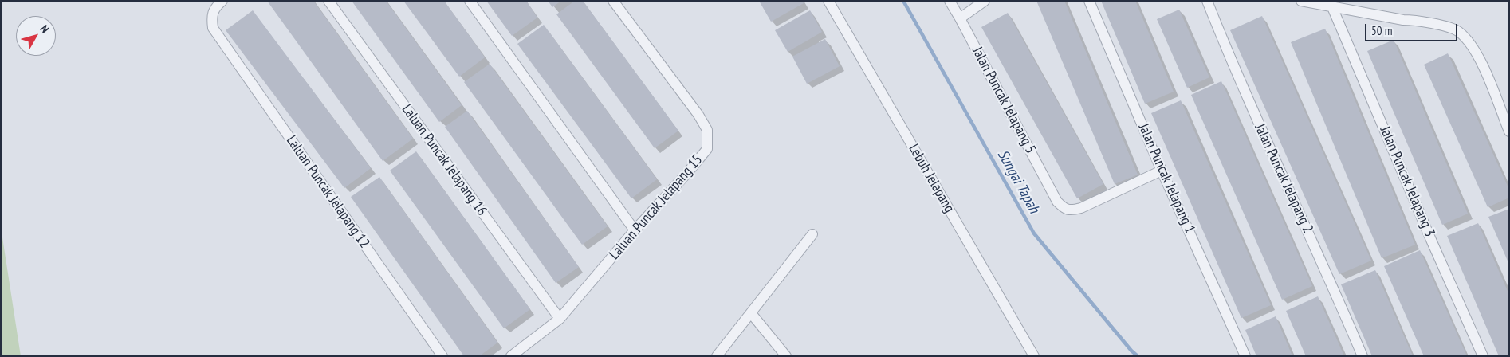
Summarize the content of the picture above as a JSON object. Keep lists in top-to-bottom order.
{
  "streets": {
    "street": [
      "Jalan Puncak Jelapang 5",
      "Laluan Puncak Jelapang 16",
      "Lebuh Jelapang",
      "Jalan Puncak Jelapang 1",
      "Jalan Puncak Jelapang 2",
      "Jalan Puncak Jelapang 3",
      "Laluan Puncak Jelapang 12",
      "Laluan Puncak Jelapang 15"
    ]
  },
  "crossings": [
    ["Jalan Puncak Jelapang 5", "Jalan Puncak Jelapang 1"],
    ["Laluan Puncak Jelapang 16", "Laluan Puncak Jelapang 15"]
  ],
  "water": ["Sungai Tapah"],
  "scale_bar": "50 m",
  "north": "top right"
}
